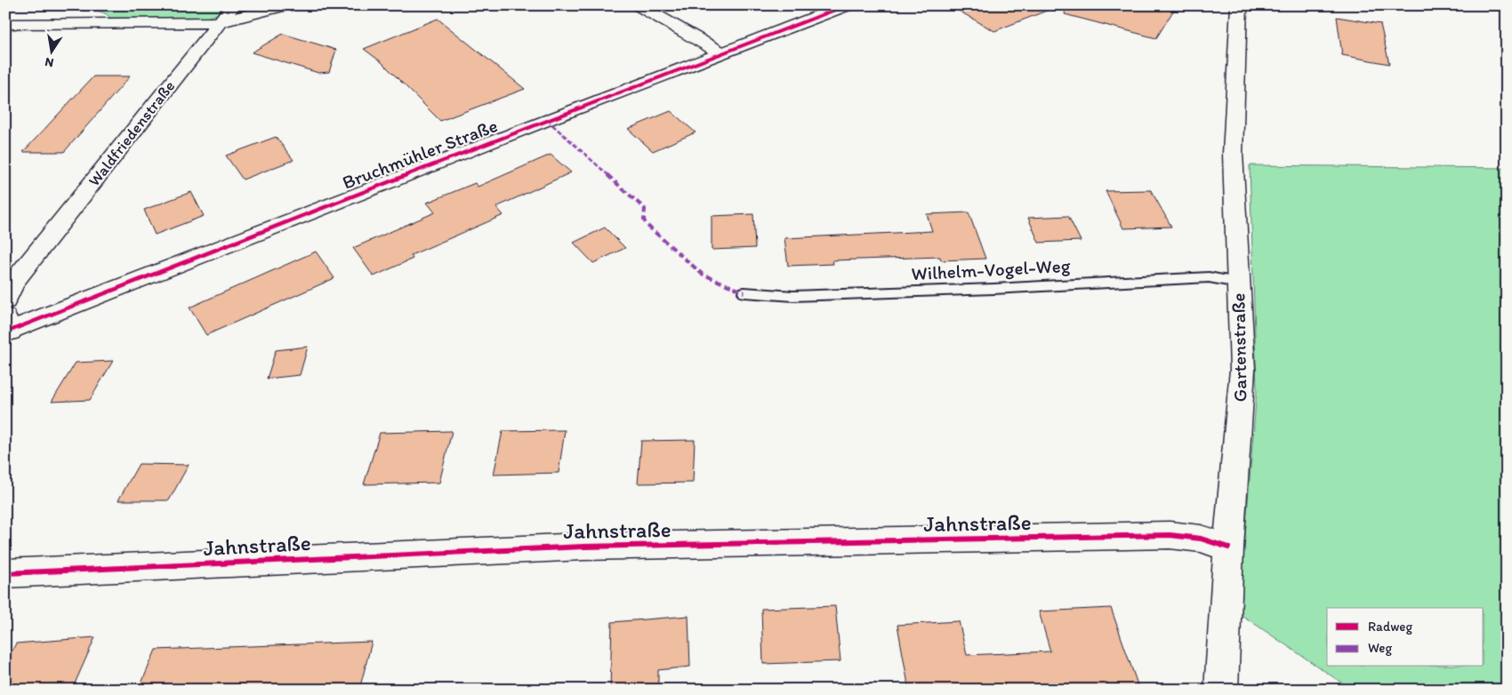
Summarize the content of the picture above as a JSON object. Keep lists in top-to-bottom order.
{
  "streets": {
    "street": [
      "Waldfriedenstraße",
      "Bruchmühler Straße",
      "Gartenstraße",
      "Jahnstraße"
    ],
    "lane": ["Wilhelm-Vogel-Weg"]
  },
  "crossings": [
    ["Wilhelm-Vogel-Weg", "Gartenstraße"],
    ["Gartenstraße", "Jahnstraße"]
  ],
  "legend": ["Radweg", "Weg"],
  "north": "bottom"
}
